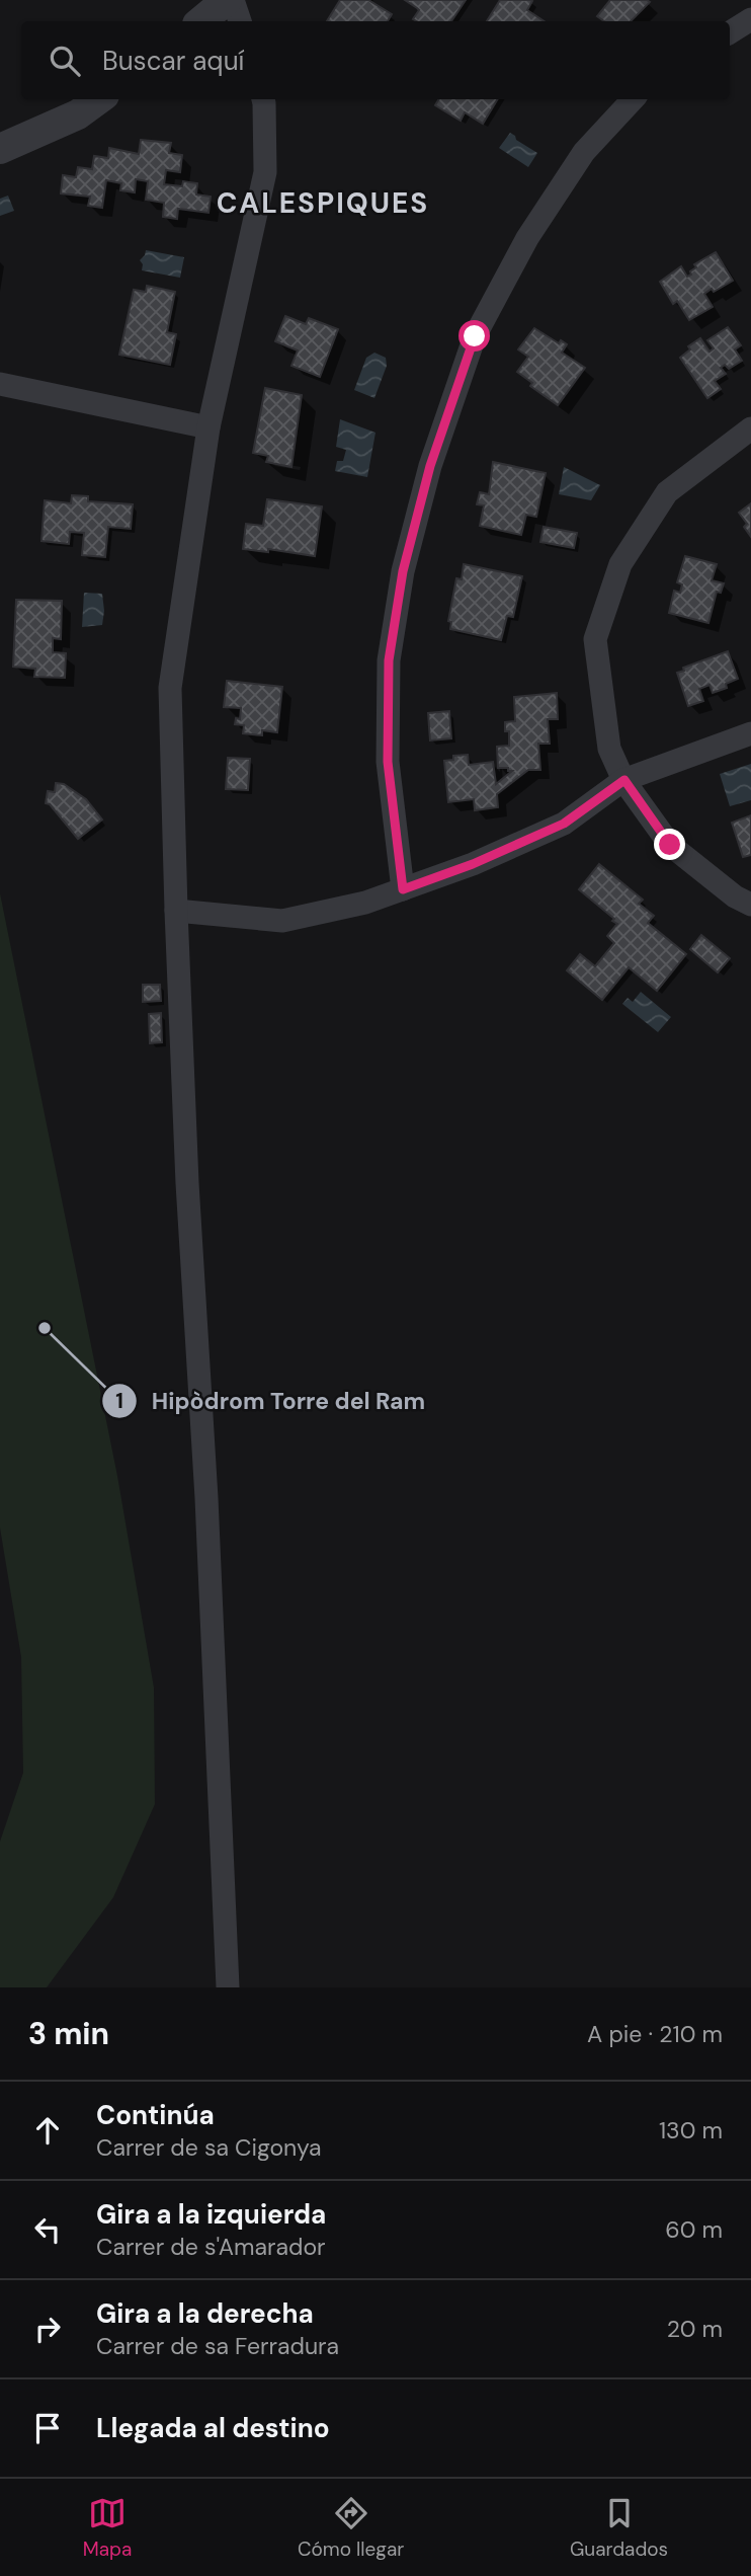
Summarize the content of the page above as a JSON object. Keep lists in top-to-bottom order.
{
  "districts": ["CALESPIQUES"],
  "places": ["Hipòdrom Torre del Ram"],
  "page": {
    "search": "Buscar aquí",
    "heading": ["3 min", "A pie · 210 m"],
    "list": [
      ["Continúa", "Carrer de sa Cigonya", "130 m"],
      ["Gira a la izquierda", "Carrer de s'Amarador", "60 m"],
      ["Gira a la derecha", "Carrer de sa Ferradura", "20 m"],
      "Llegada al destino"
    ],
    "nav": ["Mapa", "Cómo llegar", "Guardados"]
  }
}
